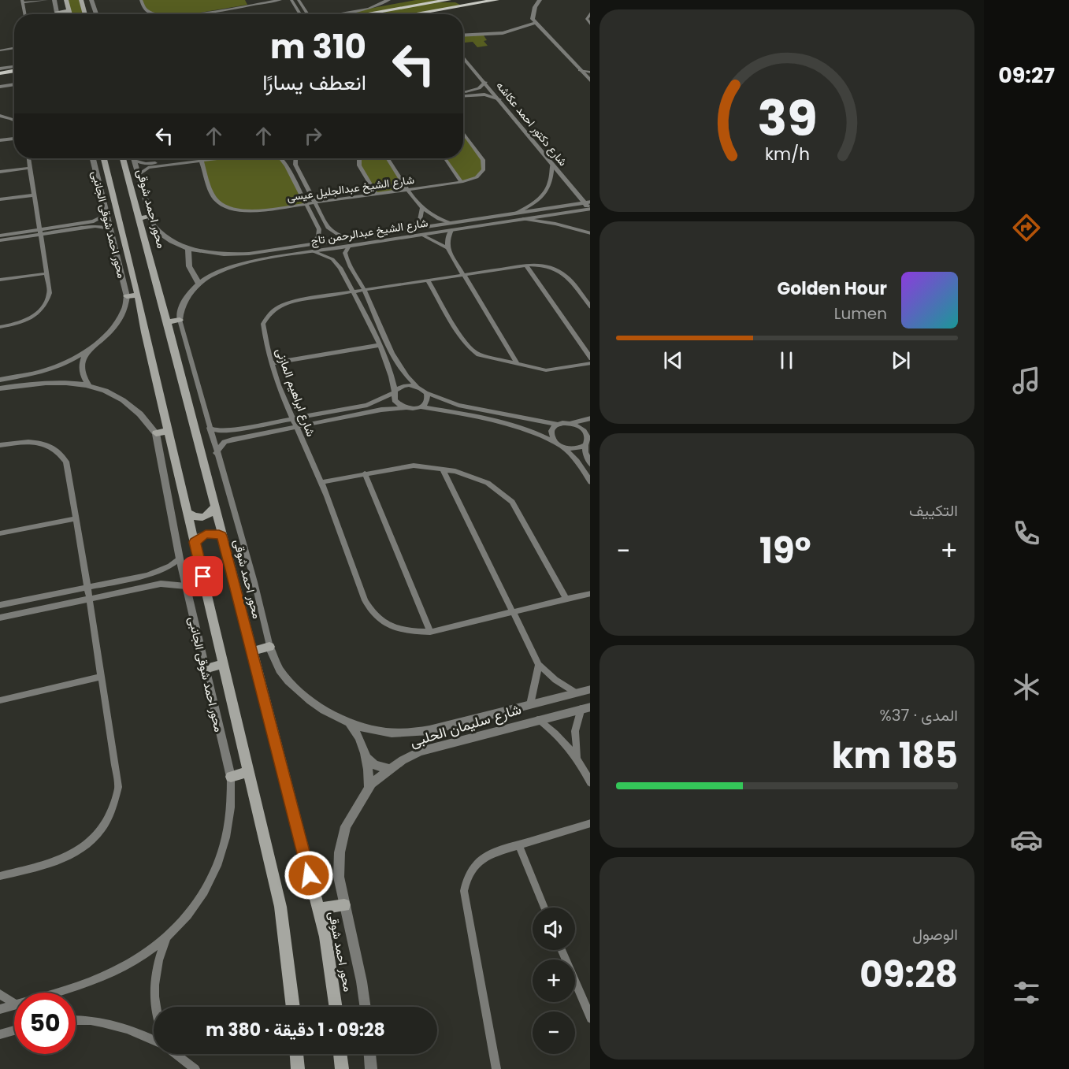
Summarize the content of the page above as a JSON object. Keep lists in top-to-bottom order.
{
  "streets": {
    "main road": ["محور احمد شوقى"],
    "street": [
      "شارع دكتور احمد عكاشه",
      "شارع الشيخ عبدالجليل عيسى",
      "محور احمد شوقى الجانبى",
      "شارع الشيخ عبدالرحمن تاج",
      "شارع ابراهيم المازنى",
      "شارع سليمان الحلبى"
    ]
  },
  "crossings": [
    ["شارع دكتور احمد عكاشه", "شارع الشيخ عبدالرحمن تاج"]
  ],
  "page": {
    "tabs": "09:27",
    "turn": ["310 m", "انعطف يسارًا"],
    "song": ["Golden Hour", "Lumen"],
    "tile": [
      "التكييف",
      ["المدى · 37%", "185 km"],
      ["الوصول", "09:28"]
    ],
    "heat": ["−", "19°", "+"],
    "map_buttons": ["+", "−"],
    "limit": "50",
    "trip": "09:28 · 1 دقيقة · 380 m",
    "gauge": ["39", "km/h"]
  }
}
